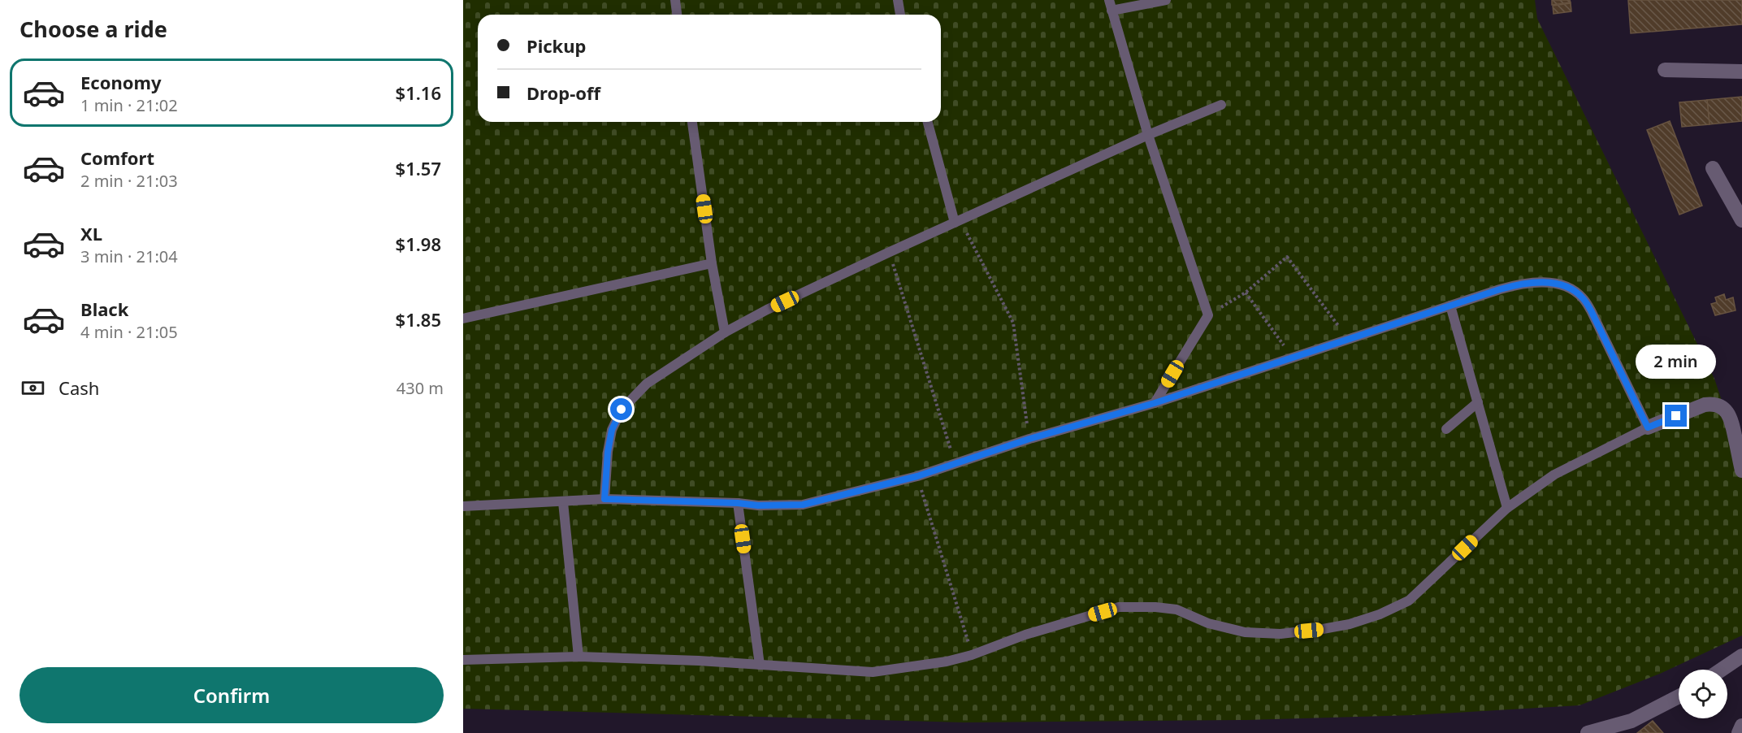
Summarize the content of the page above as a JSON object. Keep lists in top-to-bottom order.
{
  "page": {
    "heading": "Choose a ride",
    "banner": ["Pickup", "Drop-off"],
    "list": [
      {
        "name": "Economy",
        "note": "1 min · 21:02",
        "value": "$1.16"
      },
      {
        "name": "Comfort",
        "note": "2 min · 21:03",
        "value": "$1.57"
      },
      {
        "name": "XL",
        "note": "3 min · 21:04",
        "value": "$1.98"
      },
      {
        "name": "Black",
        "note": "4 min · 21:05",
        "value": "$1.85"
      }
    ],
    "bubble": "2 min",
    "pay": ["Cash", "430 m"],
    "buttons": "Confirm"
  }
}
